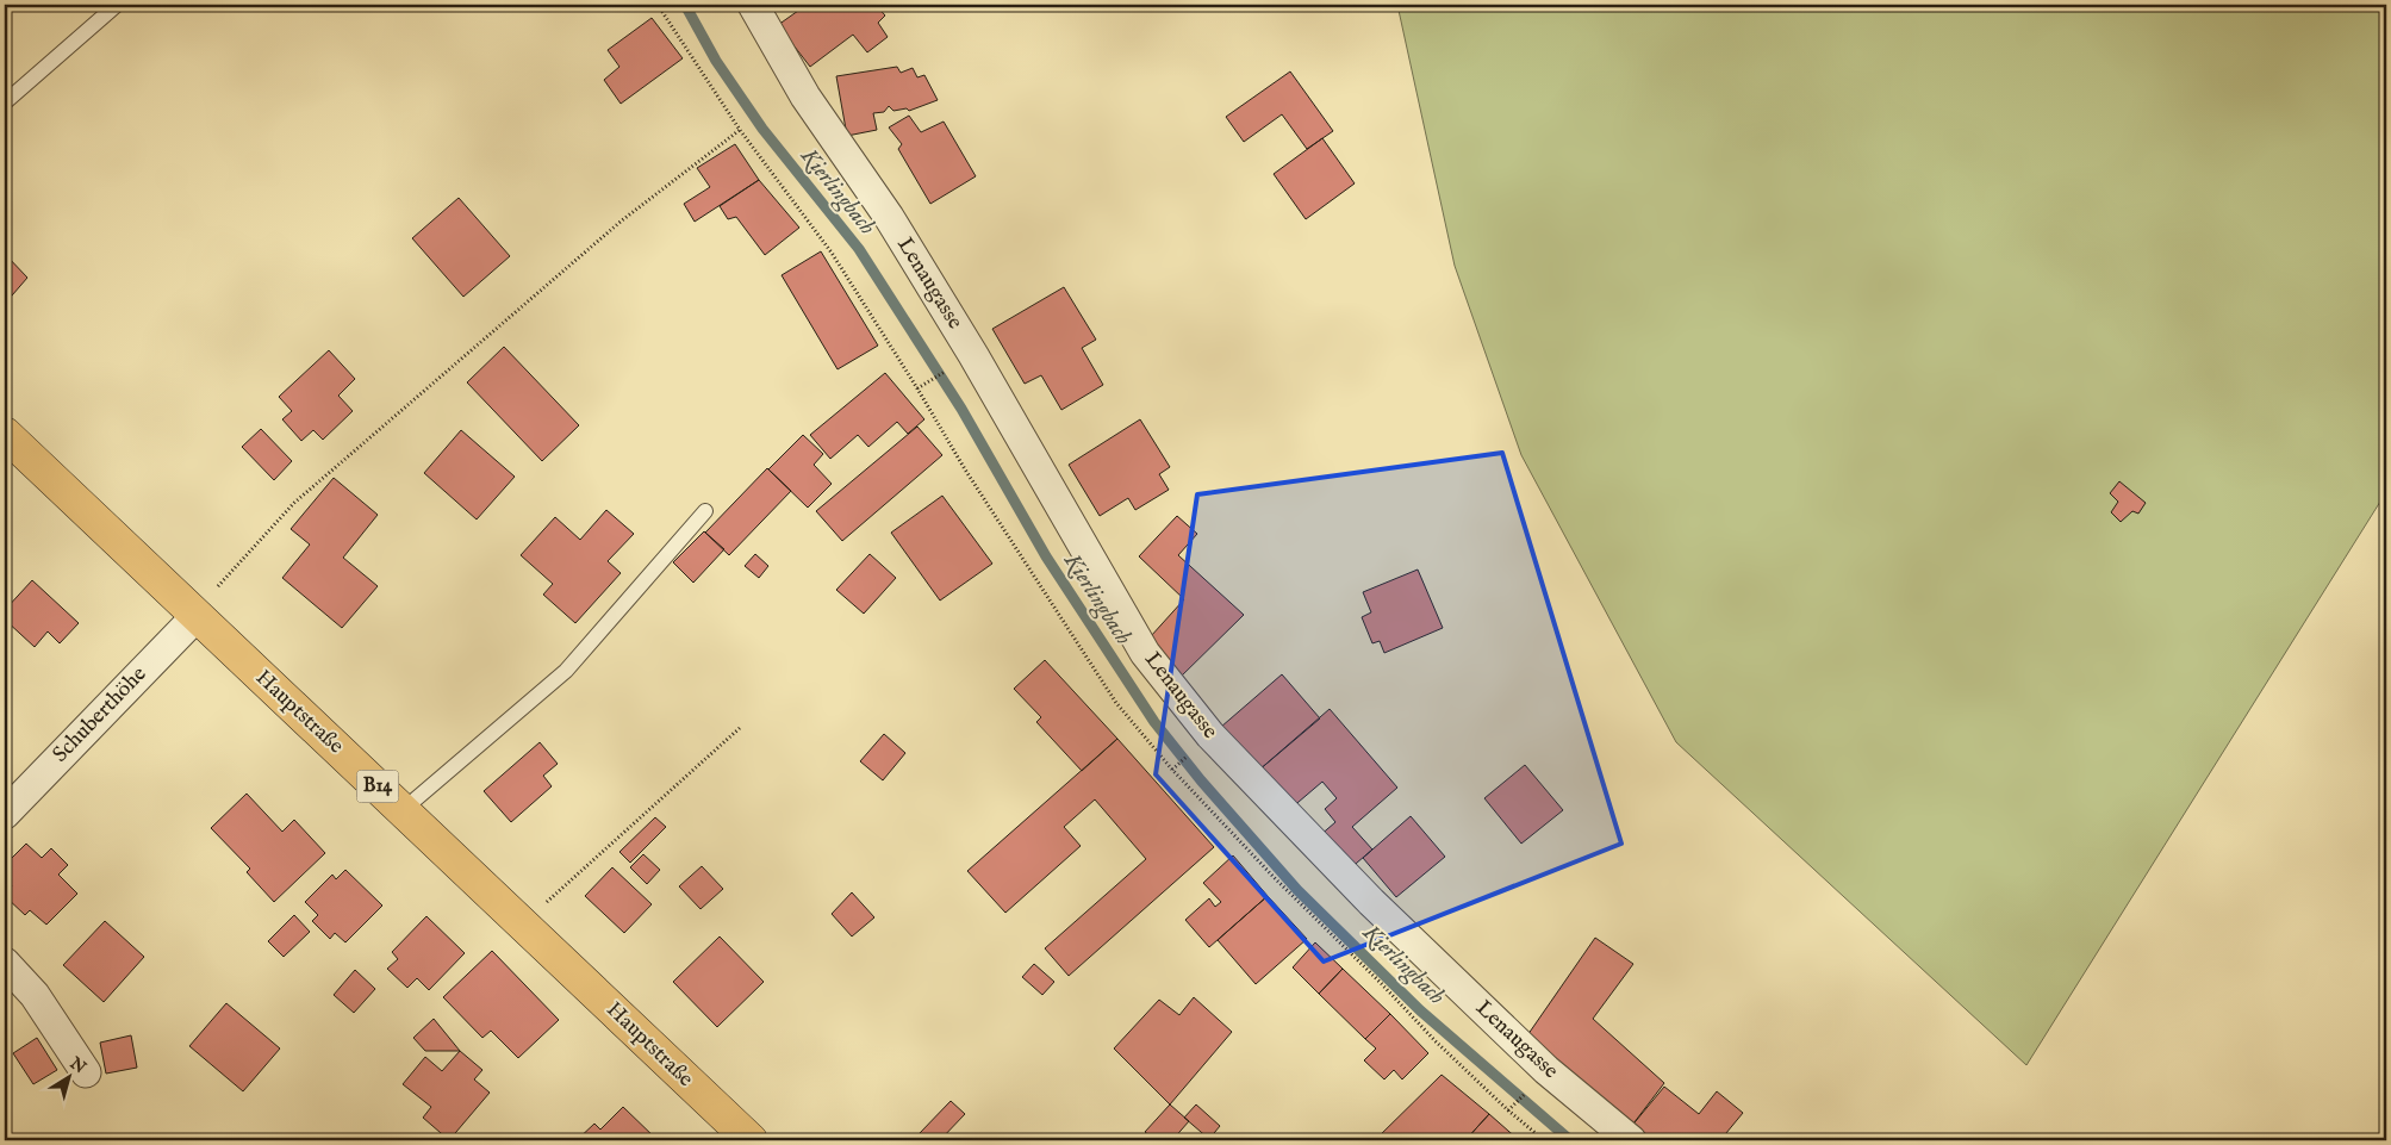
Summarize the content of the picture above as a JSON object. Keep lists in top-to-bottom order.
{
  "streets": {
    "main road": ["Hauptstraße", "B14"],
    "street": ["Lenaugasse", "Schuberthöhe"]
  },
  "crossings": [
    ["Hauptstraße", "Schuberthöhe"]
  ],
  "water": ["Kierlingbach"],
  "north": "top right"
}
